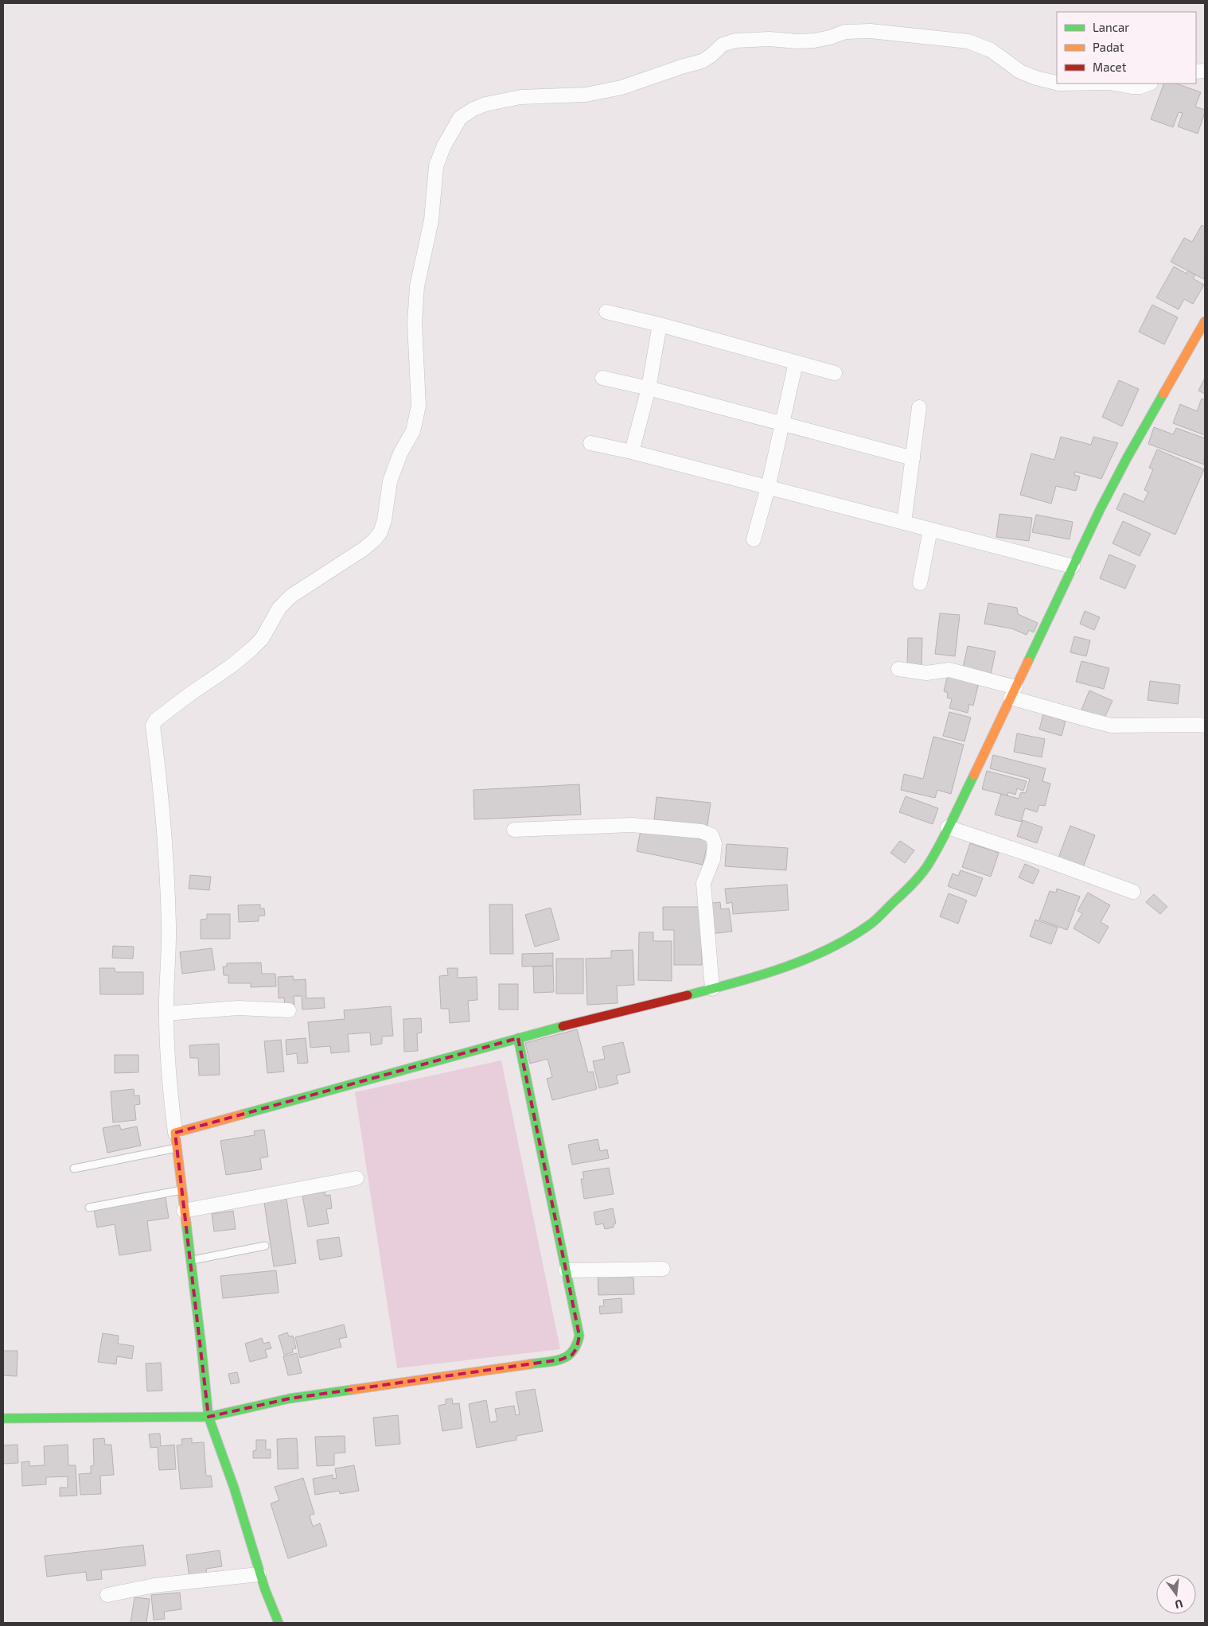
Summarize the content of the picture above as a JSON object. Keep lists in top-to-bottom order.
{
  "legend": ["Lancar", "Padat", "Macet"],
  "north": "bottom"
}
